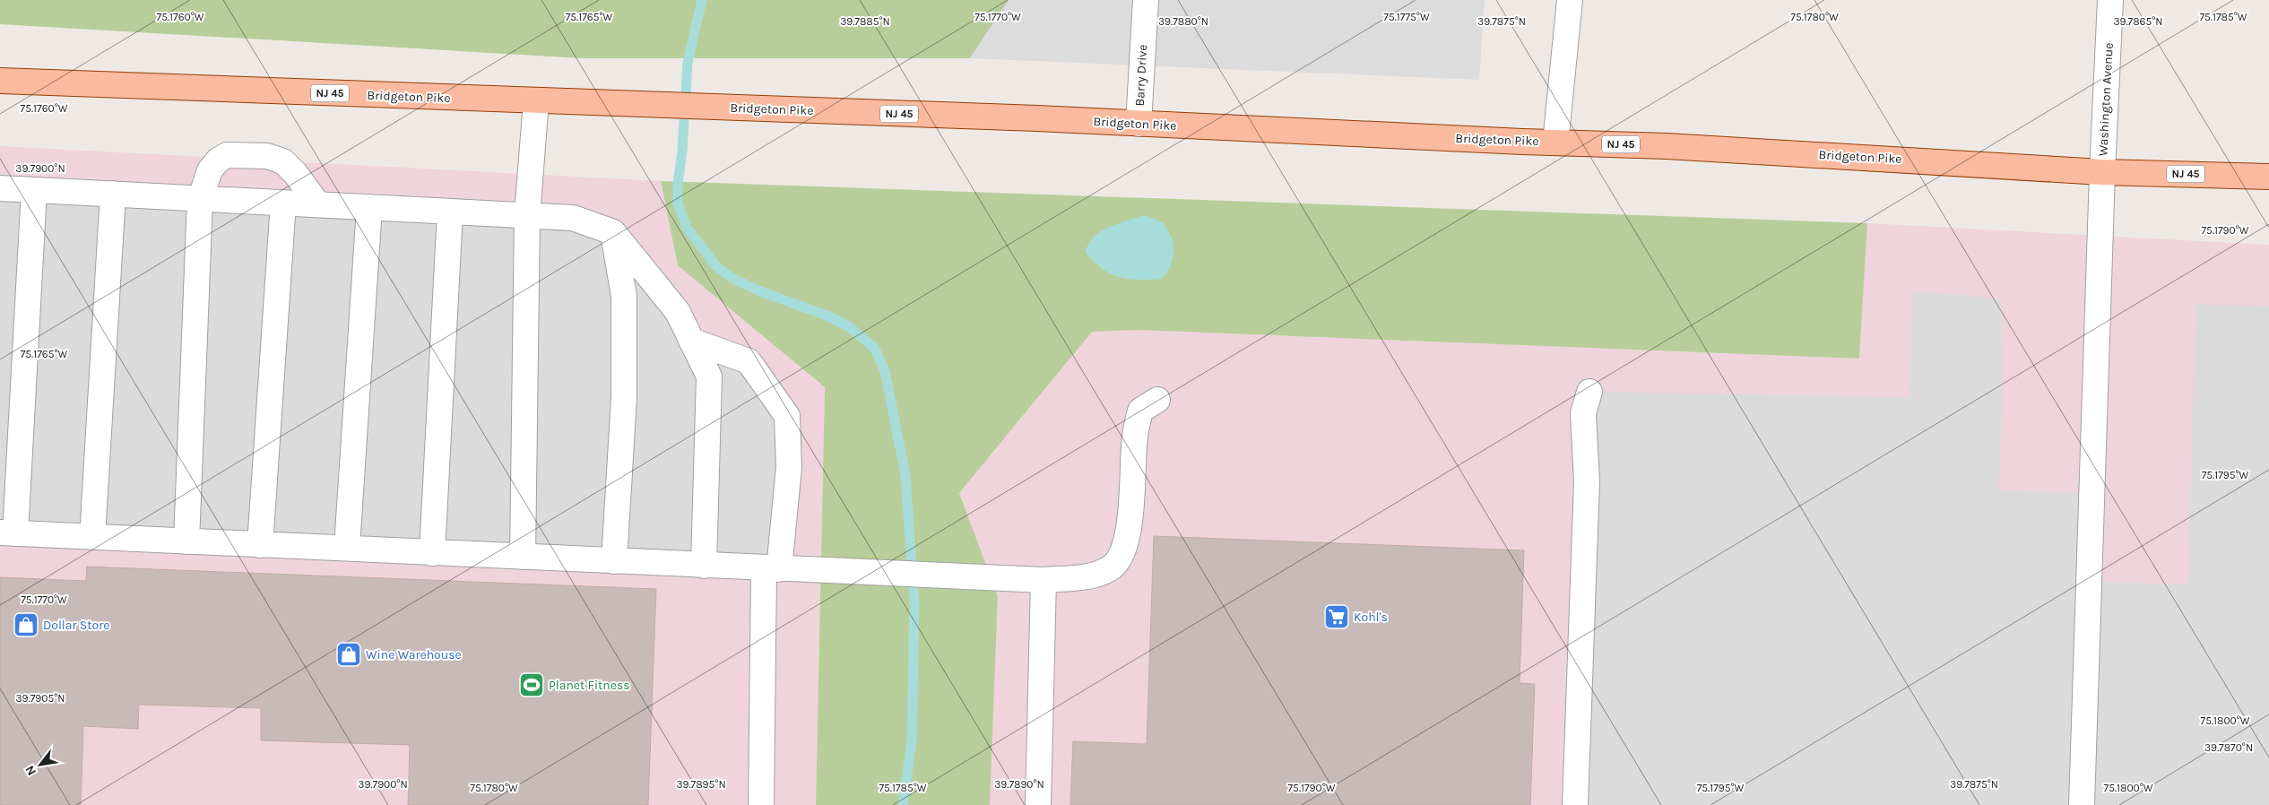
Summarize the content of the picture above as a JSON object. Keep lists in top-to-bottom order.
{
  "streets": {
    "main road": ["NJ 45", "Bridgeton Pike"],
    "street": ["Barry Drive", "Washington Avenue"]
  },
  "crossings": [
    ["Barry Drive", "Bridgeton Pike"],
    ["Bridgeton Pike", "Washington Avenue"]
  ],
  "places": {
    "supermarket": ["Kohl's"],
    "shop": ["Dollar Store", "Wine Warehouse"],
    "sports": ["Planet Fitness"]
  },
  "north": "bottom left",
  "coordinates": [
    "75.1760°W",
    "75.1765°W",
    "75.1770°W",
    "75.1775°W",
    "75.1780°W",
    "75.1785°W",
    "39.7865°N",
    "39.7885°N",
    "39.7880°N",
    "39.7875°N",
    "39.7900°N",
    "75.1790°W",
    "75.1795°W",
    "39.7905°N",
    "75.1800°W",
    "39.7870°N",
    "39.7895°N",
    "39.7890°N"
  ]
}
